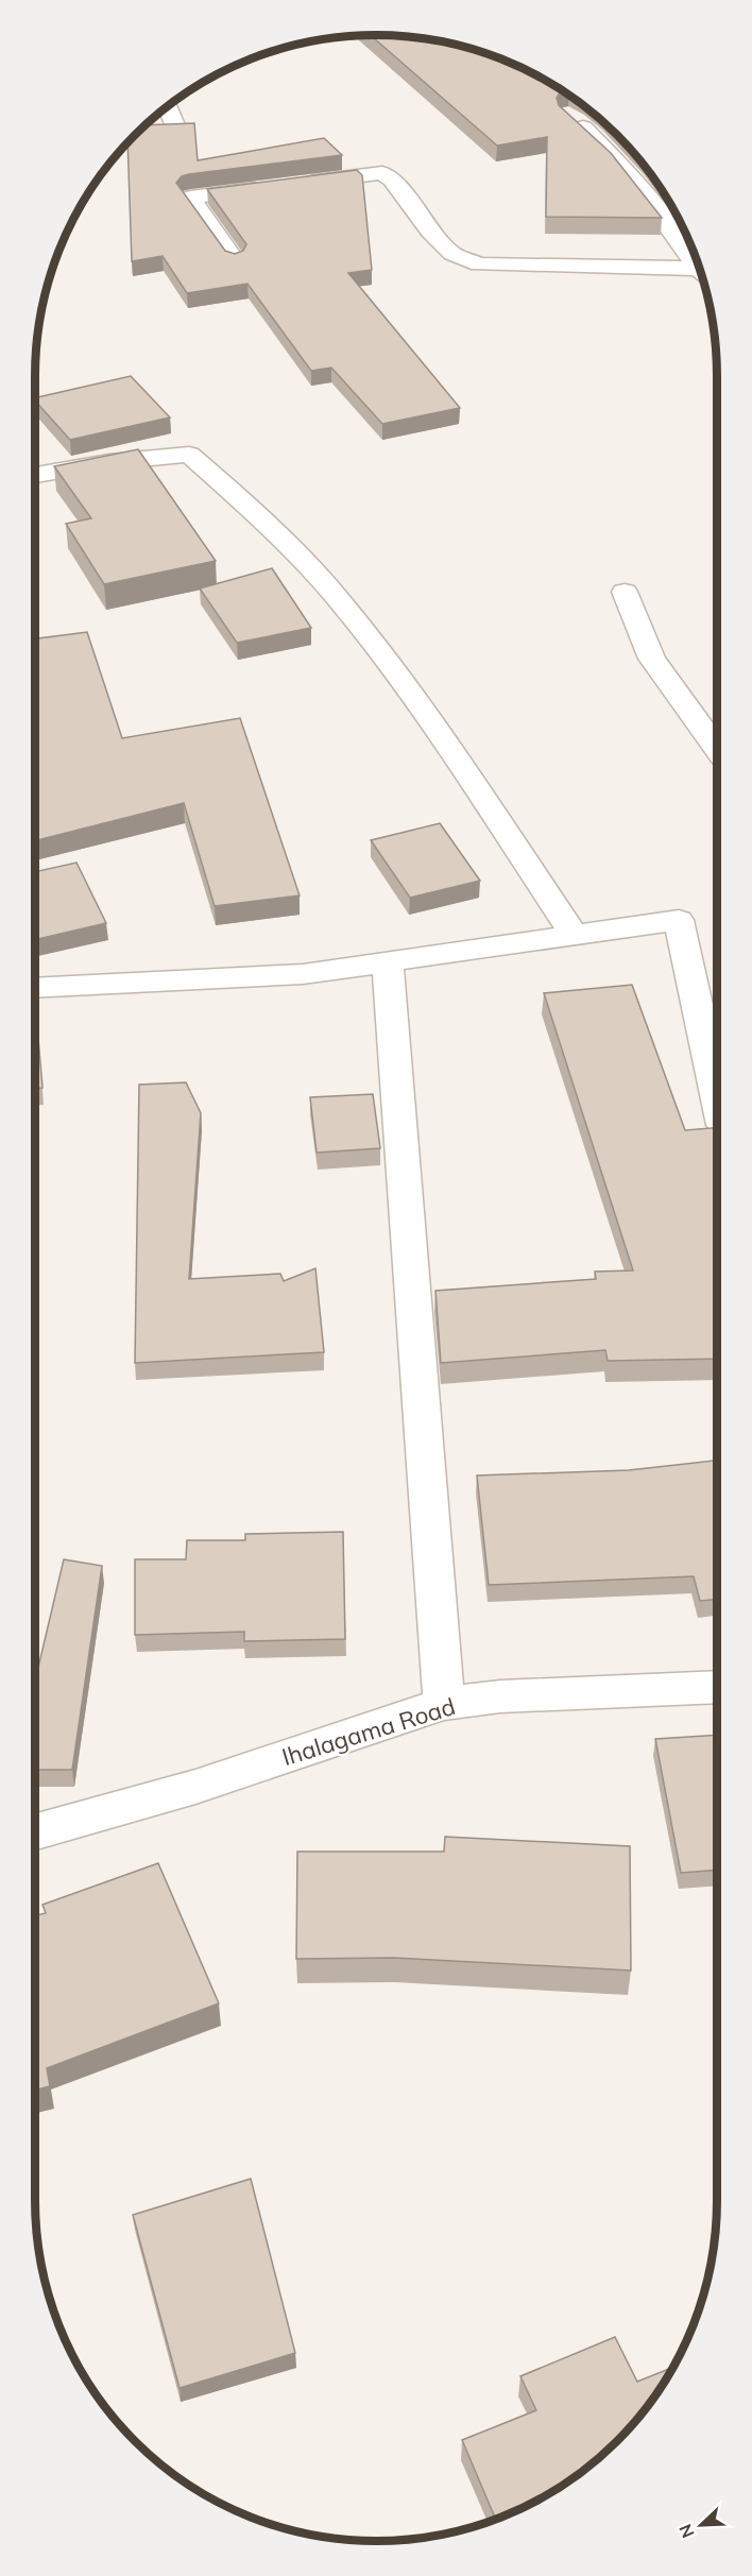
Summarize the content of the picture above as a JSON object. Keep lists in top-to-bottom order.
{
  "streets": {
    "street": ["Ihalagama Road"]
  },
  "north": "bottom left"
}
